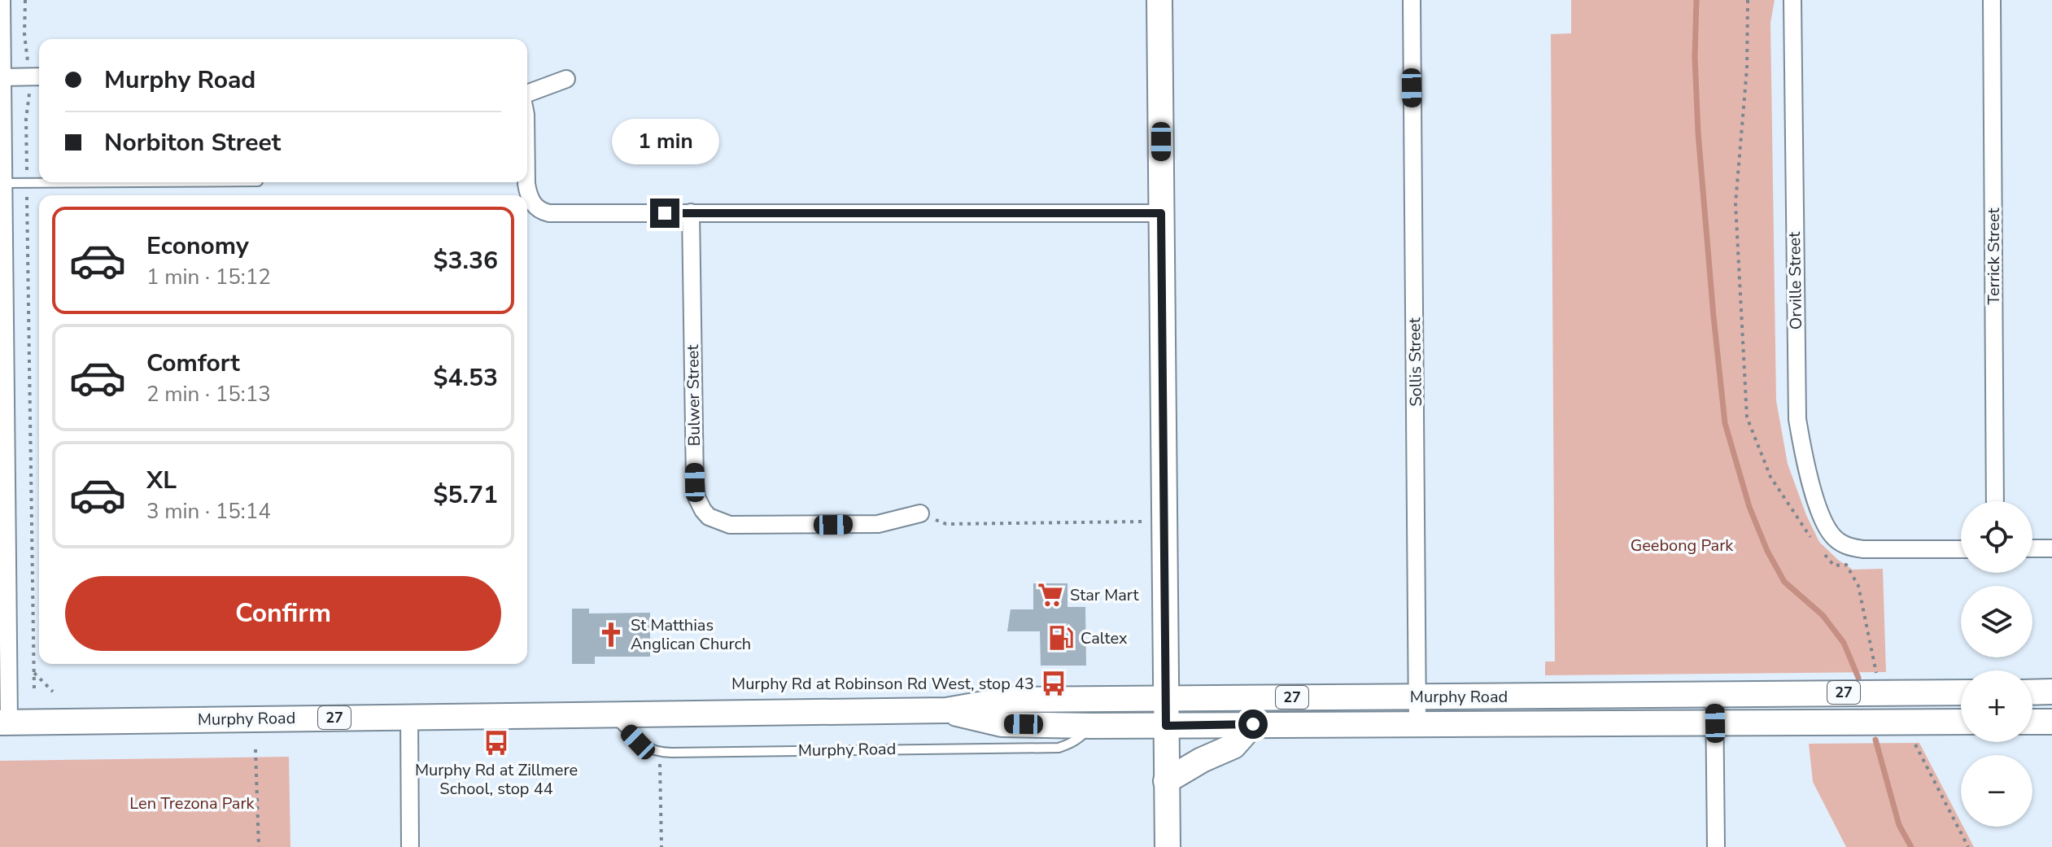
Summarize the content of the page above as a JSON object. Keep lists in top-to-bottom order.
{
  "streets": {
    "main road": ["27", "Murphy Road"],
    "street": [
      "Terrick Street",
      "Orville Street",
      "Sollis Street",
      "Bulwer Street"
    ]
  },
  "crossings": [
    ["Sollis Street", "Murphy Road"]
  ],
  "parks": ["Geebong Park", "Len Trezona Park"],
  "places": {
    "supermarket": ["Star Mart"],
    "church": ["St Matthias Anglican Church"],
    "fuel station": ["Caltex"],
    "bus stop": ["Murphy Rd at Robinson Rd West, stop 43", "Murphy Rd at Zillmere School, stop 44"]
  },
  "page": {
    "banner": ["Murphy Road", "Norbiton Street"],
    "bubble": "1 min",
    "list": [
      {
        "name": "Economy",
        "note": "1 min · 15:12",
        "value": "$3.36"
      },
      {
        "name": "Comfort",
        "note": "2 min · 15:13",
        "value": "$4.53"
      },
      {
        "name": "XL",
        "note": "3 min · 15:14",
        "value": "$5.71"
      }
    ],
    "map_buttons": ["+", "−"],
    "buttons": "Confirm"
  }
}
